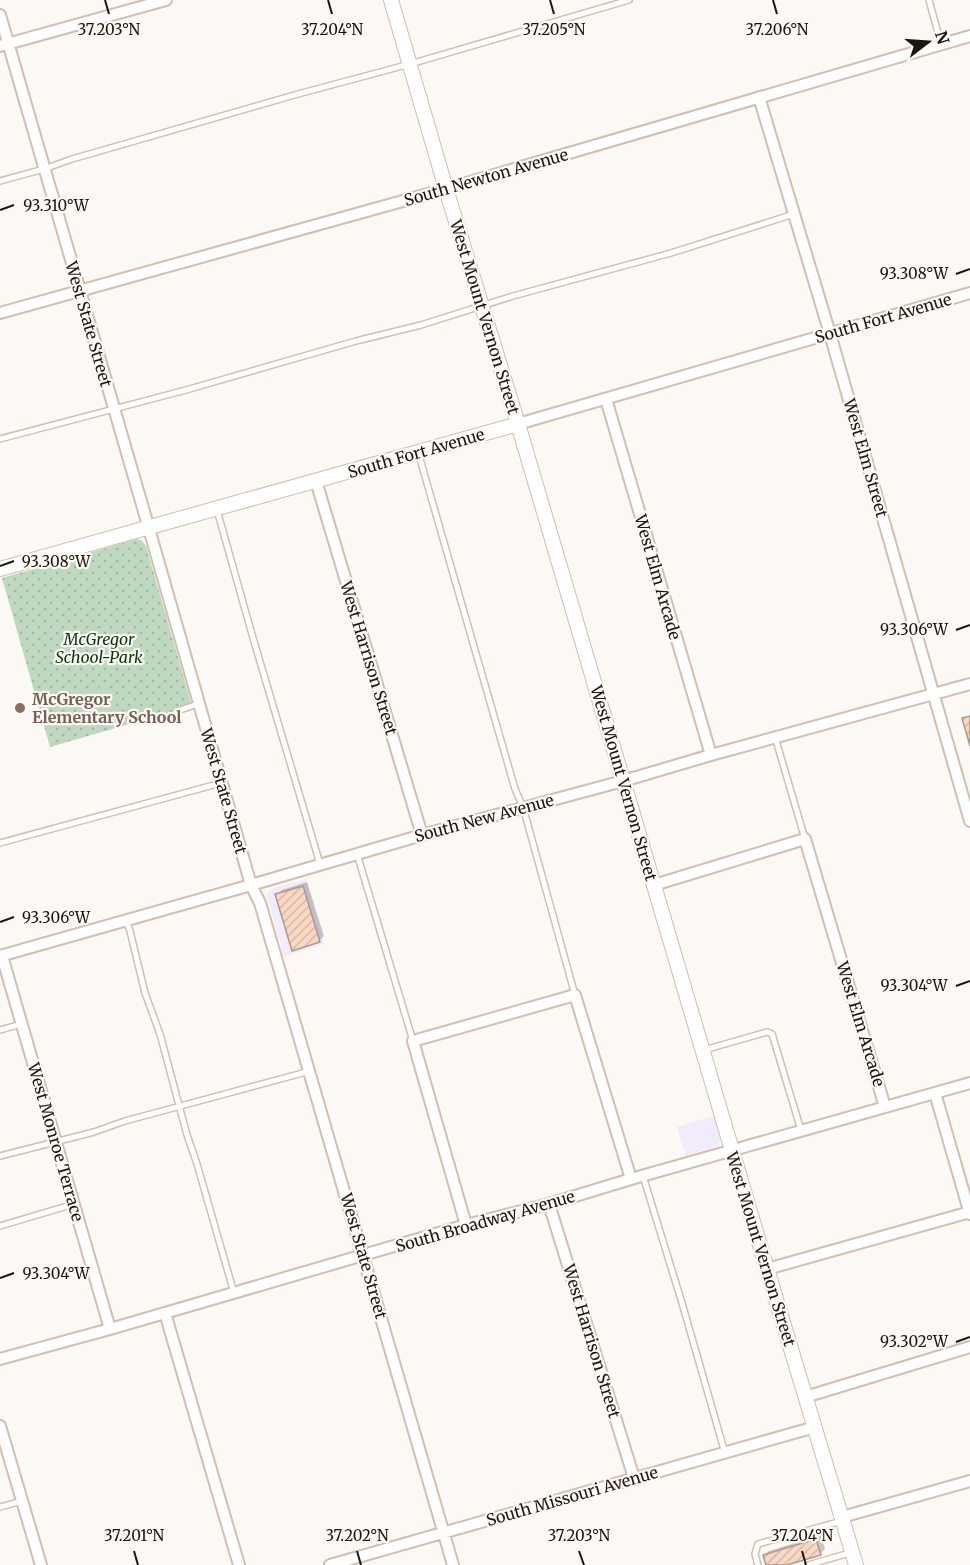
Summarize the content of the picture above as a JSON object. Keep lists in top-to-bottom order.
{
  "streets": {
    "street": [
      "South Newton Avenue",
      "West Mount Vernon Street",
      "South Fort Avenue",
      "West State Street",
      "West Elm Street",
      "West Elm Arcade",
      "West Harrison Street",
      "South New Avenue",
      "West Monroe Terrace",
      "South Broadway Avenue",
      "South Missouri Avenue"
    ]
  },
  "crossings": [
    ["South Newton Avenue", "West Mount Vernon Street"],
    ["South Newton Avenue", "West State Street"],
    ["South Newton Avenue", "West Elm Street"],
    ["West Mount Vernon Street", "South Fort Avenue"],
    ["West Mount Vernon Street", "South New Avenue"],
    ["West Mount Vernon Street", "South Broadway Avenue"],
    ["West Mount Vernon Street", "South Missouri Avenue"],
    ["South Fort Avenue", "West State Street"],
    ["South Fort Avenue", "West Elm Street"],
    ["South Fort Avenue", "West Elm Arcade"],
    ["South Fort Avenue", "West Harrison Street"],
    ["West State Street", "South New Avenue"],
    ["West State Street", "South Broadway Avenue"],
    ["West State Street", "South Missouri Avenue"],
    ["West Elm Street", "South New Avenue"],
    ["West Elm Arcade", "South New Avenue"],
    ["West Elm Arcade", "South Broadway Avenue"],
    ["West Harrison Street", "South New Avenue"],
    ["West Harrison Street", "South Broadway Avenue"],
    ["West Harrison Street", "South Missouri Avenue"],
    ["South New Avenue", "West Monroe Terrace"],
    ["West Monroe Terrace", "South Broadway Avenue"]
  ],
  "parks": ["McGregor School-Park"],
  "places": ["McGregor Elementary School"],
  "north": "right",
  "coordinates": [
    "37.203°N",
    "37.204°N",
    "37.205°N",
    "37.206°N",
    "93.310°W",
    "93.308°W",
    "93.306°W",
    "93.304°W",
    "93.302°W",
    "37.201°N",
    "37.202°N"
  ]
}
